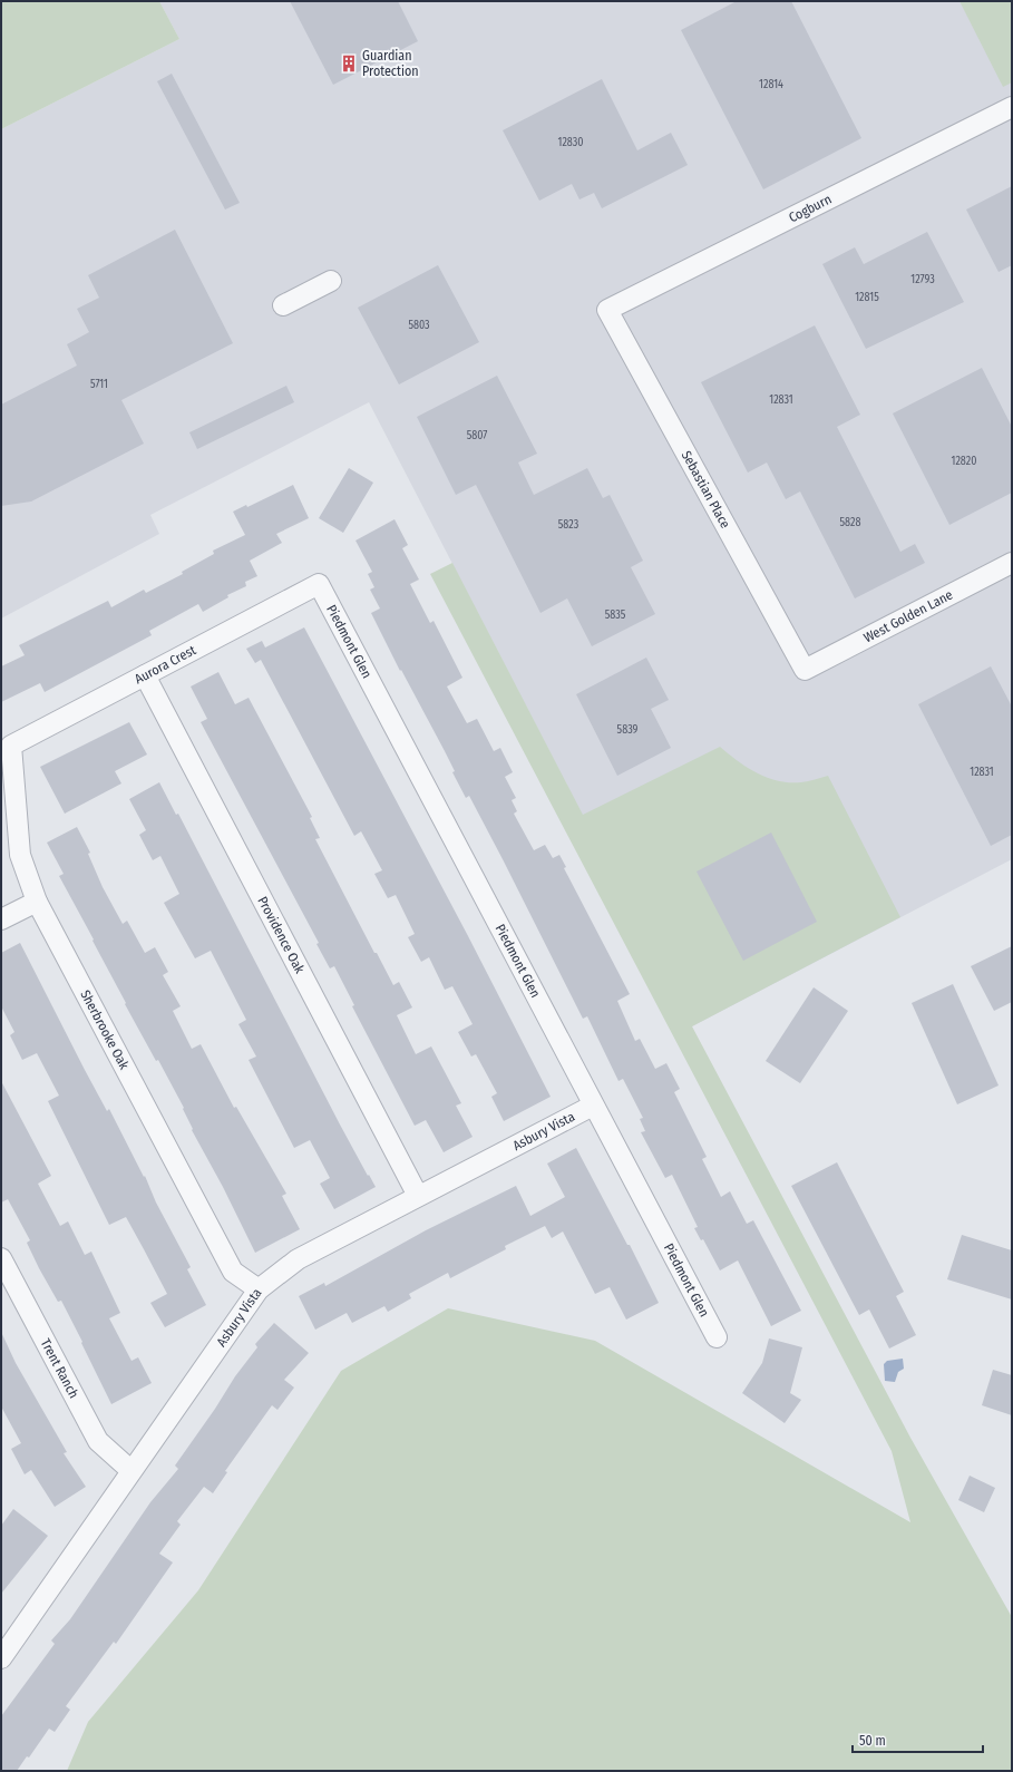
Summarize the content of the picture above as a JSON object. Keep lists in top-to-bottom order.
{
  "streets": {
    "street": [
      "Cogburn",
      "Sebastian Place",
      "West Golden Lane",
      "Piedmont Glen",
      "Aurora Crest",
      "Providence Oak",
      "Sherbrooke Oak",
      "Asbury Vista",
      "Trent Ranch"
    ]
  },
  "crossings": [
    ["Cogburn", "Sebastian Place"],
    ["Sebastian Place", "West Golden Lane"],
    ["Piedmont Glen", "Aurora Crest"],
    ["Piedmont Glen", "Asbury Vista"],
    ["Aurora Crest", "Providence Oak"],
    ["Aurora Crest", "Sherbrooke Oak"],
    ["Providence Oak", "Asbury Vista"],
    ["Sherbrooke Oak", "Asbury Vista"],
    ["Asbury Vista", "Trent Ranch"]
  ],
  "places": {
    "building": ["Guardian Protection"]
  },
  "house_numbers": [
    "12814",
    "12830",
    "12793",
    "12815",
    "5803",
    "5711",
    "12831",
    "5807",
    "12820",
    "5828",
    "5823",
    "5835",
    "5839",
    "12831"
  ],
  "scale_bar": "50 m"
}
